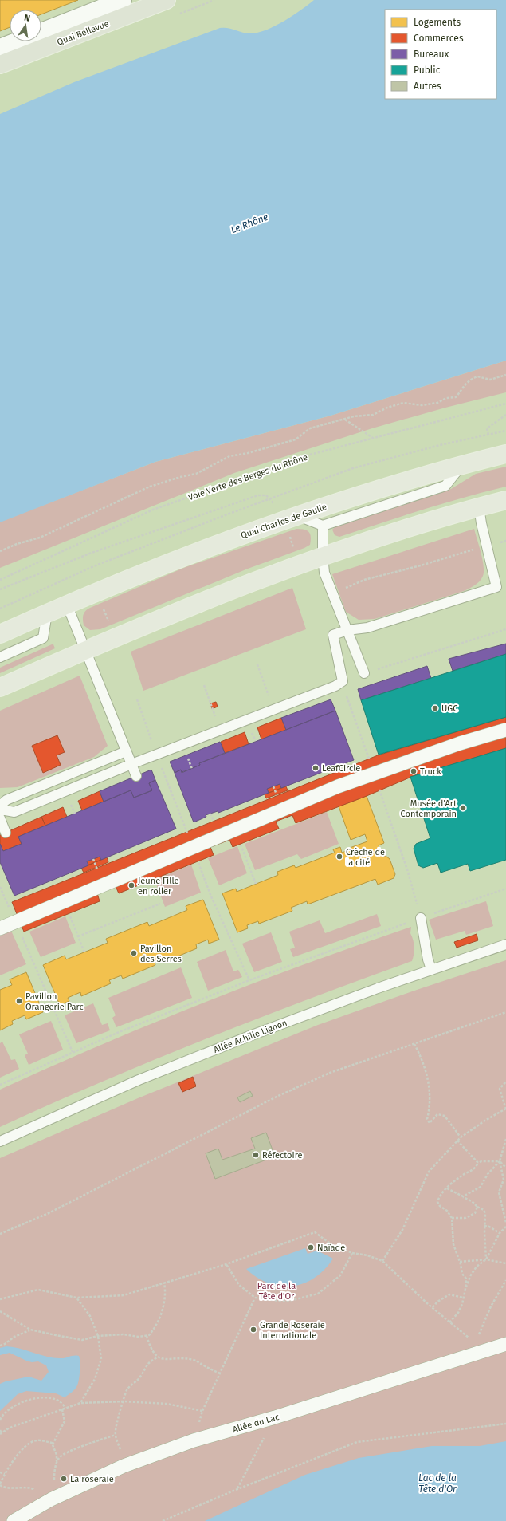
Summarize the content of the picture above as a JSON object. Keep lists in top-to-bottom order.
{
  "streets": {
    "highway": ["Quai Bellevue"],
    "main road": ["Quai Charles de Gaulle"],
    "street": ["Allée du Lac"],
    "lane": ["Allée Achille Lignon"],
    "path": ["Voie Verte des Berges du Rhône"]
  },
  "water": ["Le Rhône", "Lac de la Tête d'Or"],
  "parks": ["Parc de la Tête d'Or"],
  "places": [
    "UGC",
    "LeafCircle",
    "Truck",
    "Musée d'Art Contemporain",
    "Crèche de la cité",
    "Jeune Fille en roller",
    "Pavillon des Serres",
    "Pavillon Orangerie Parc",
    "Réfectoire",
    "Naïade",
    "Grande Roseraie Internationale",
    "La roseraie"
  ],
  "legend": [
    "Logements",
    "Commerces",
    "Bureaux",
    "Public",
    "Autres"
  ],
  "north": "top"
}
